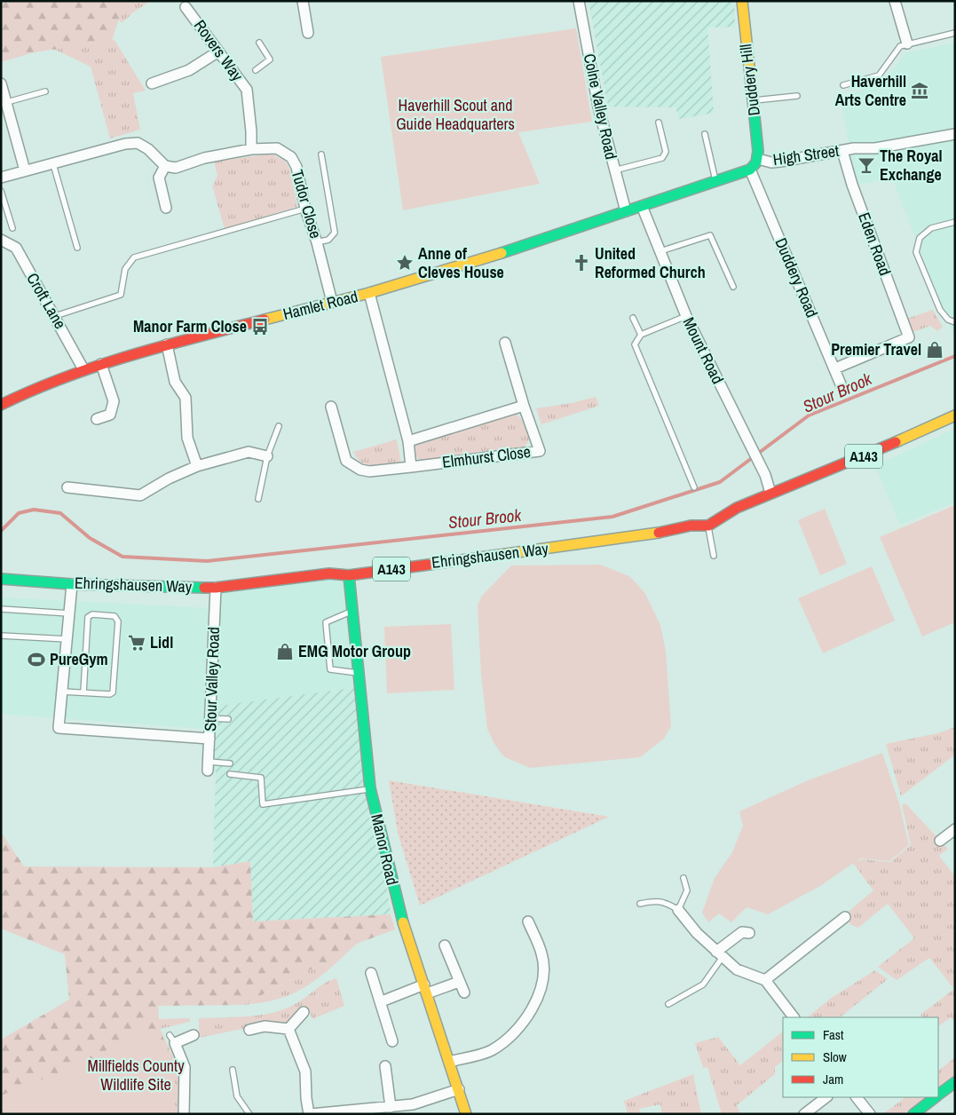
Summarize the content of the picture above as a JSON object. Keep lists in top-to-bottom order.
{
  "streets": {
    "street": [
      "Rovers Way",
      "Duddery Hill",
      "Colne Valley Road",
      "High Street",
      "Tudor Close",
      "Eden Road",
      "Duddery Road",
      "Croft Lane",
      "Hamlet Road",
      "Mount Road",
      "A143",
      "Elmhurst Close",
      "Ehringshausen Way",
      "Stour Valley Road",
      "Manor Road"
    ]
  },
  "crossings": [
    ["Rovers Way", "Tudor Close"],
    ["Duddery Hill", "High Street"],
    ["Colne Valley Road", "Hamlet Road"],
    ["High Street", "Eden Road"],
    ["High Street", "Duddery Road"],
    ["Tudor Close", "Hamlet Road"],
    ["Eden Road", "Duddery Road"],
    ["Croft Lane", "Hamlet Road"],
    ["Hamlet Road", "Mount Road"],
    ["Mount Road", "Ehringshausen Way"],
    ["Ehringshausen Way", "Stour Valley Road"],
    ["Ehringshausen Way", "Manor Road"]
  ],
  "water": ["Stour Brook"],
  "parks": ["Haverhill Scout and Guide Headquarters", "Millfields County Wildlife Site"],
  "places": {
    "museum": ["Haverhill Arts Centre"],
    "bar": ["The Royal Exchange"],
    "place": ["Anne of Cleves House"],
    "church": ["United Reformed Church"],
    "bus stop": ["Manor Farm Close"],
    "shop": ["Premier Travel", "EMG Motor Group"],
    "supermarket": ["Lidl"],
    "sports": ["PureGym"]
  },
  "legend": ["Fast", "Slow", "Jam"]
}
